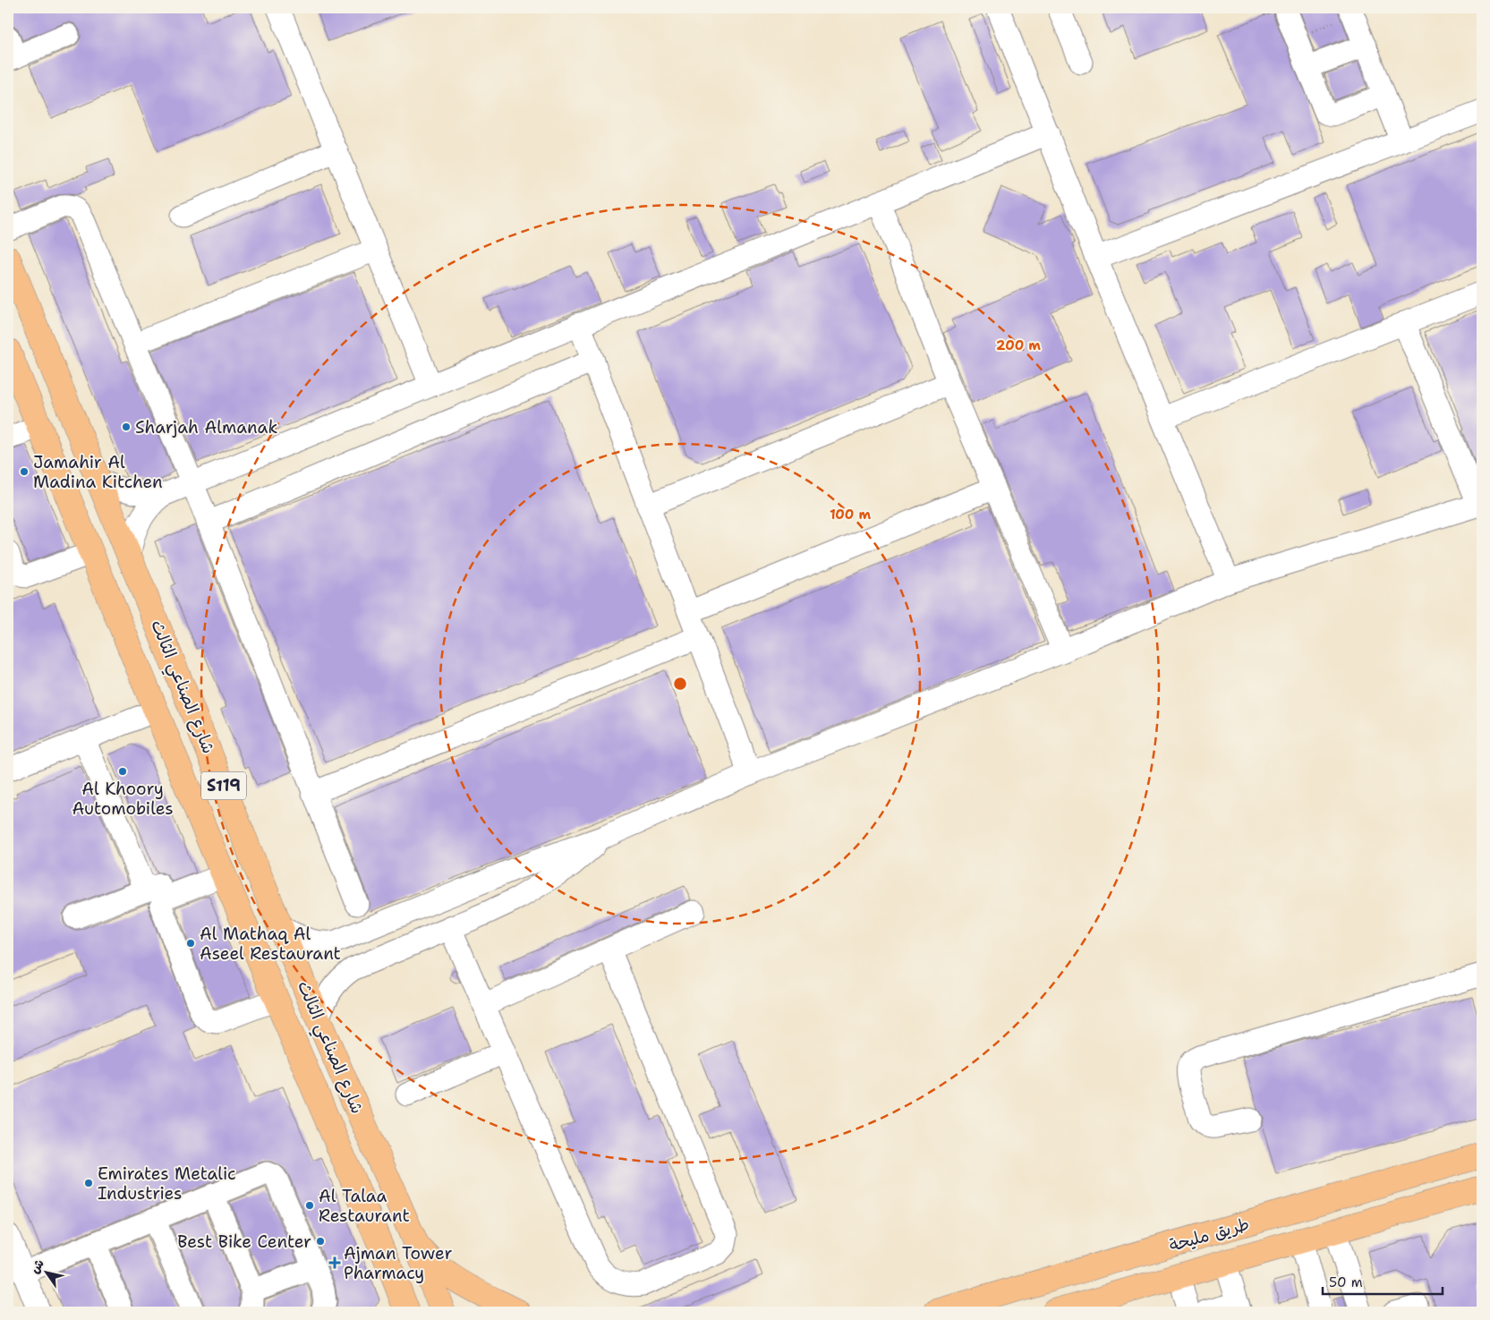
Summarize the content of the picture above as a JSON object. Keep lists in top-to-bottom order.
{
  "streets": {
    "main road": ["شارع الصناعي الثالث", "S119", "طريق مليحة"]
  },
  "places": {
    "other": [
      "Sharjah Almanak",
      "Jamahir Al Madina Kitchen",
      "Al Khoory Automobiles",
      "Al Mathaq Al Aseel Restaurant",
      "Emirates Metalic Industries",
      "Al Talaa Restaurant",
      "Best Bike Center"
    ],
    "health": ["Ajman Tower Pharmacy"]
  },
  "scale_bar": "50 m",
  "north": "top left",
  "rings": ["200 m", "100 m"]
}
